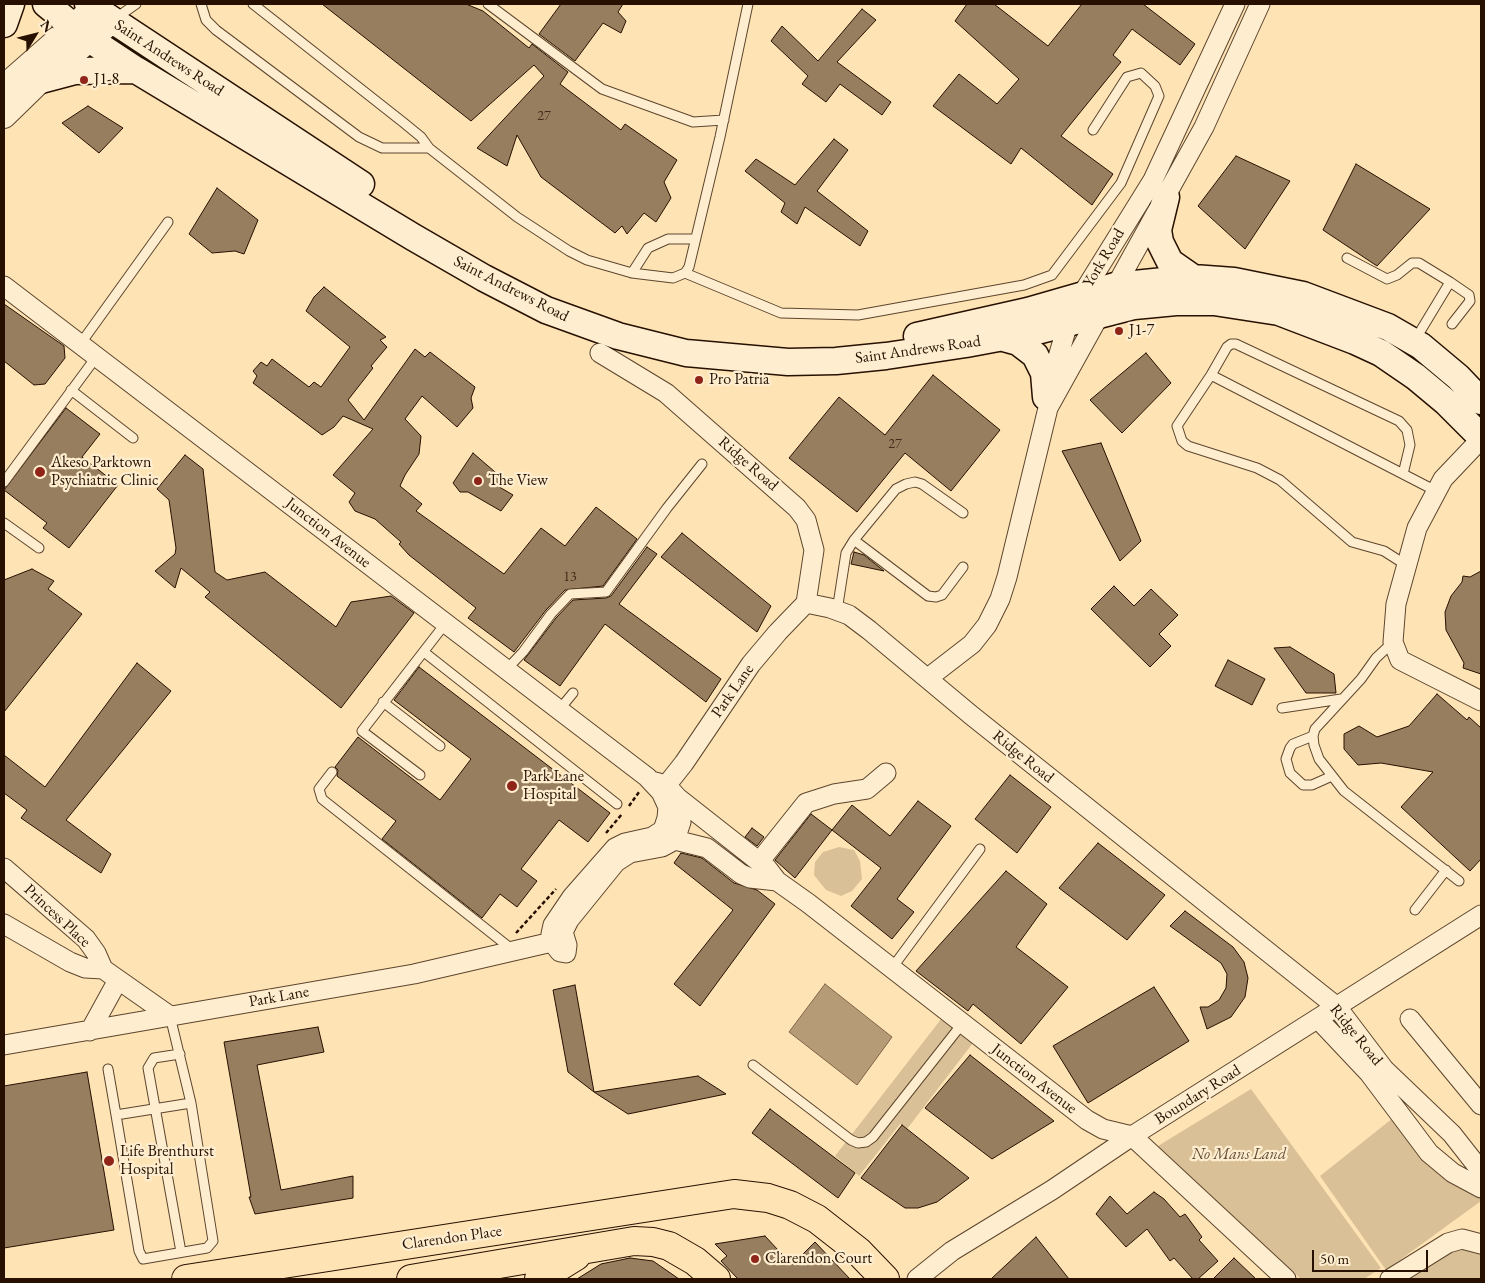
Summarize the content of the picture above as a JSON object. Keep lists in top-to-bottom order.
{
  "streets": {
    "main road": ["Saint Andrews Road", "Clarendon Place"],
    "street": [
      "York Road",
      "Ridge Road",
      "Junction Avenue",
      "Park Lane",
      "Princess Place",
      "Boundary Road"
    ]
  },
  "crossings": [
    ["Saint Andrews Road", "York Road"],
    ["York Road", "Ridge Road"],
    ["Ridge Road", "Park Lane"],
    ["Ridge Road", "Boundary Road"],
    ["Junction Avenue", "Park Lane"],
    ["Junction Avenue", "Boundary Road"],
    ["Park Lane", "Princess Place"]
  ],
  "parks": ["No Mans Land"],
  "places": [
    "J1-8",
    "J1-7",
    "Pro Patria",
    "Akeso Parktown Psychiatric Clinic",
    "The View",
    "Park Lane Hospital",
    "Life Brenthurst Hospital",
    "Clarendon Court"
  ],
  "house_numbers": ["27", "27", "13"],
  "scale_bar": "50 m",
  "north": "top right"
}
